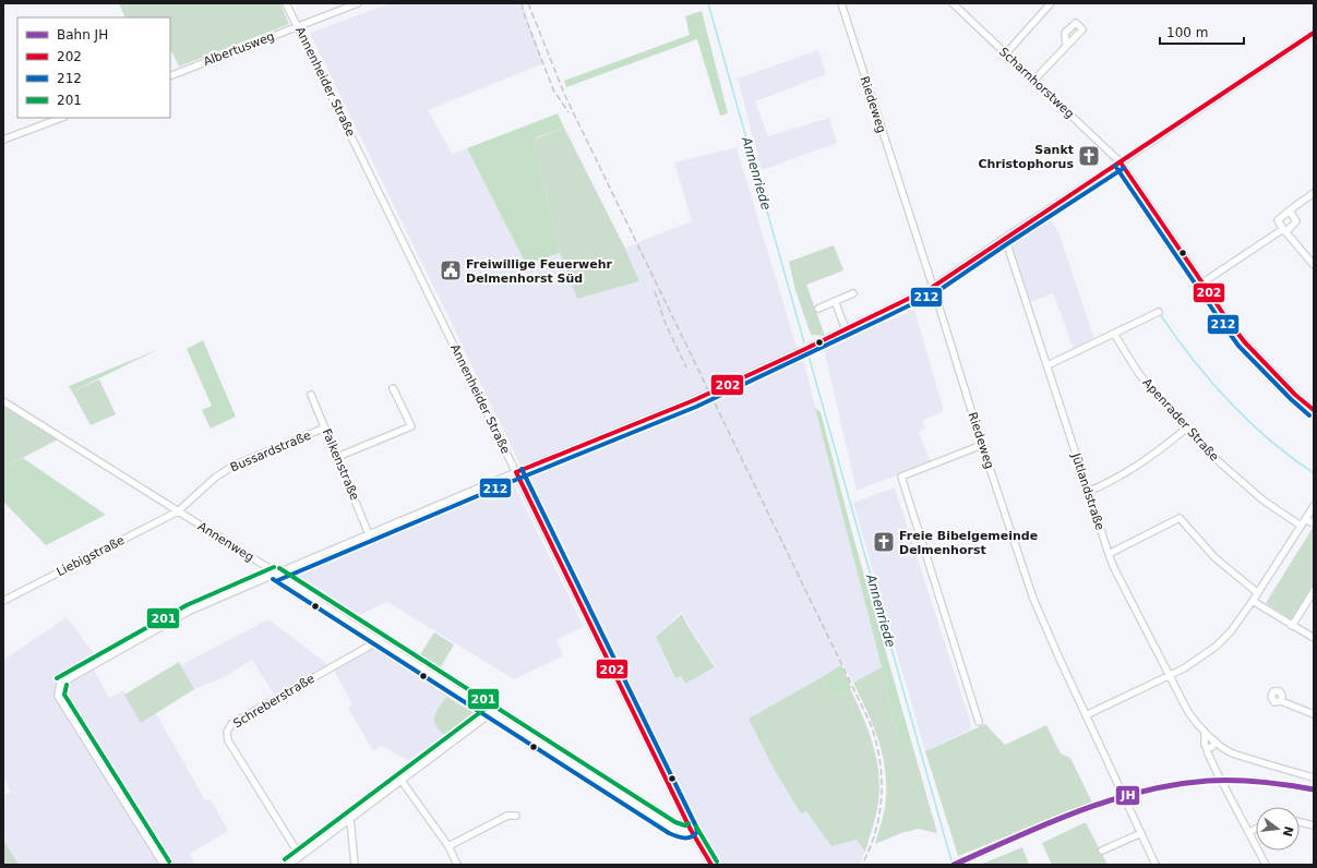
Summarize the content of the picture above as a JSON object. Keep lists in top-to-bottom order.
{
  "streets": {
    "street": [
      "Albertusweg",
      "Annenheider Straße",
      "Scharnhorstweg",
      "Riedeweg",
      "Apenrader Straße",
      "Bussardstraße",
      "Falkenstraße",
      "Jütlandstraße",
      "Annenweg",
      "Liebigstraße",
      "Schreberstraße"
    ]
  },
  "crossings": [
    ["Albertusweg", "Annenheider Straße"],
    ["Annenheider Straße", "Annenweg"],
    ["Bussardstraße", "Falkenstraße"],
    ["Bussardstraße", "Annenweg"],
    ["Bussardstraße", "Liebigstraße"],
    ["Annenweg", "Liebigstraße"],
    ["Annenweg", "Schreberstraße"]
  ],
  "water": ["Annenriede"],
  "places": {
    "church": ["Sankt Christophorus", "Freie Bibelgemeinde Delmenhorst"],
    "public building": ["Freiwillige Feuerwehr Delmenhorst Süd"]
  },
  "lines": [
    "transit line 202",
    "transit line 212",
    "transit line 201",
    "rail line JH"
  ],
  "legend": [
    "Bahn JH",
    "202",
    "212",
    "201"
  ],
  "scale_bar": "100 m",
  "north": "right"
}
